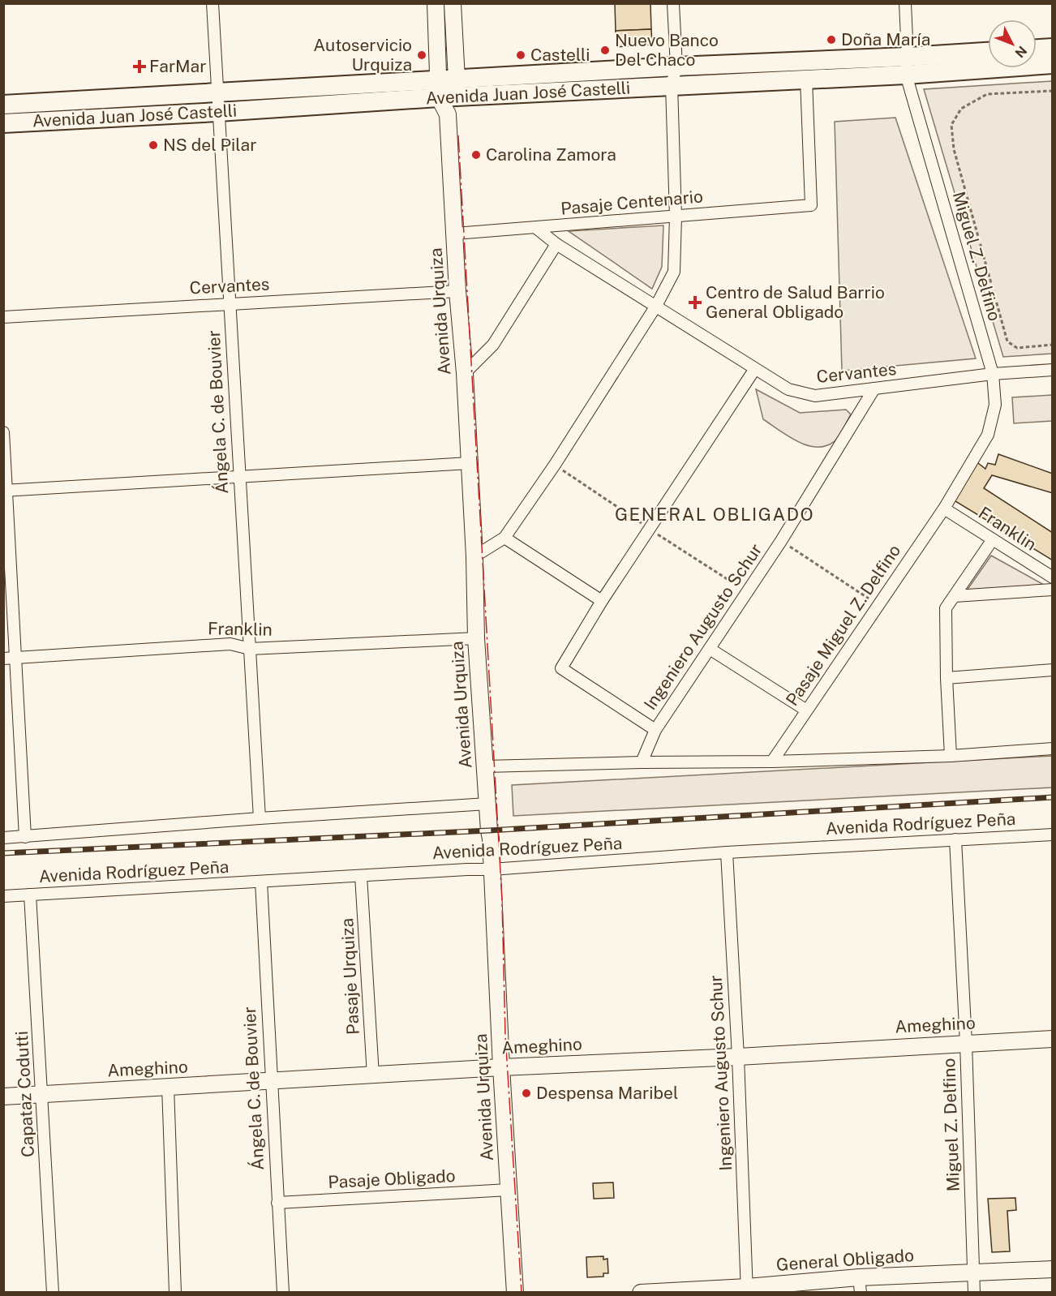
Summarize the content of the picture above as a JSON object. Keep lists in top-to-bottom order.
{
  "streets": {
    "main road": ["Avenida Juan José Castelli"],
    "street": [
      "Pasaje Centenario",
      "Miguel Z. Delfino",
      "Cervantes",
      "Avenida Urquiza",
      "Ángela C. de Bouvier",
      "Franklin",
      "Pasaje Miguel Z. Delfino",
      "Ingeniero Augusto Schur",
      "Avenida Rodríguez Peña",
      "Pasaje Urquiza",
      "Ameghino",
      "Capataz Codutti",
      "Pasaje Obligado",
      "General Obligado"
    ]
  },
  "crossings": [
    ["Avenida Juan José Castelli", "Pasaje Centenario"],
    ["Avenida Juan José Castelli", "Miguel Z. Delfino"],
    ["Avenida Juan José Castelli", "Avenida Urquiza"],
    ["Avenida Juan José Castelli", "Ángela C. de Bouvier"],
    ["Pasaje Centenario", "Cervantes"],
    ["Pasaje Centenario", "Avenida Urquiza"],
    ["Miguel Z. Delfino", "Cervantes"],
    ["Miguel Z. Delfino", "Franklin"],
    ["Miguel Z. Delfino", "Pasaje Miguel Z. Delfino"],
    ["Miguel Z. Delfino", "Avenida Rodríguez Peña"],
    ["Miguel Z. Delfino", "Ameghino"],
    ["Miguel Z. Delfino", "General Obligado"],
    ["Cervantes", "Avenida Urquiza"],
    ["Cervantes", "Ángela C. de Bouvier"],
    ["Cervantes", "Ingeniero Augusto Schur"],
    ["Avenida Urquiza", "Franklin"],
    ["Avenida Urquiza", "Avenida Rodríguez Peña"],
    ["Avenida Urquiza", "Ameghino"],
    ["Avenida Urquiza", "Pasaje Obligado"],
    ["Ángela C. de Bouvier", "Franklin"],
    ["Ángela C. de Bouvier", "Avenida Rodríguez Peña"],
    ["Ángela C. de Bouvier", "Ameghino"],
    ["Ángela C. de Bouvier", "Pasaje Obligado"],
    ["Franklin", "Pasaje Miguel Z. Delfino"],
    ["Ingeniero Augusto Schur", "Avenida Rodríguez Peña"],
    ["Ingeniero Augusto Schur", "Ameghino"],
    ["Ingeniero Augusto Schur", "General Obligado"],
    ["Avenida Rodríguez Peña", "Pasaje Urquiza"],
    ["Avenida Rodríguez Peña", "Capataz Codutti"],
    ["Pasaje Urquiza", "Ameghino"],
    ["Ameghino", "Capataz Codutti"]
  ],
  "districts": ["GENERAL OBLIGADO"],
  "places": {
    "other": [
      "Doña María",
      "Nuevo Banco Del Chaco",
      "Autoservicio Urquiza",
      "Castelli",
      "NS del Pilar",
      "Carolina Zamora",
      "Despensa Maribel"
    ],
    "health": ["FarMar", "Centro de Salud Barrio General Obligado"]
  },
  "north": "bottom right"
}
